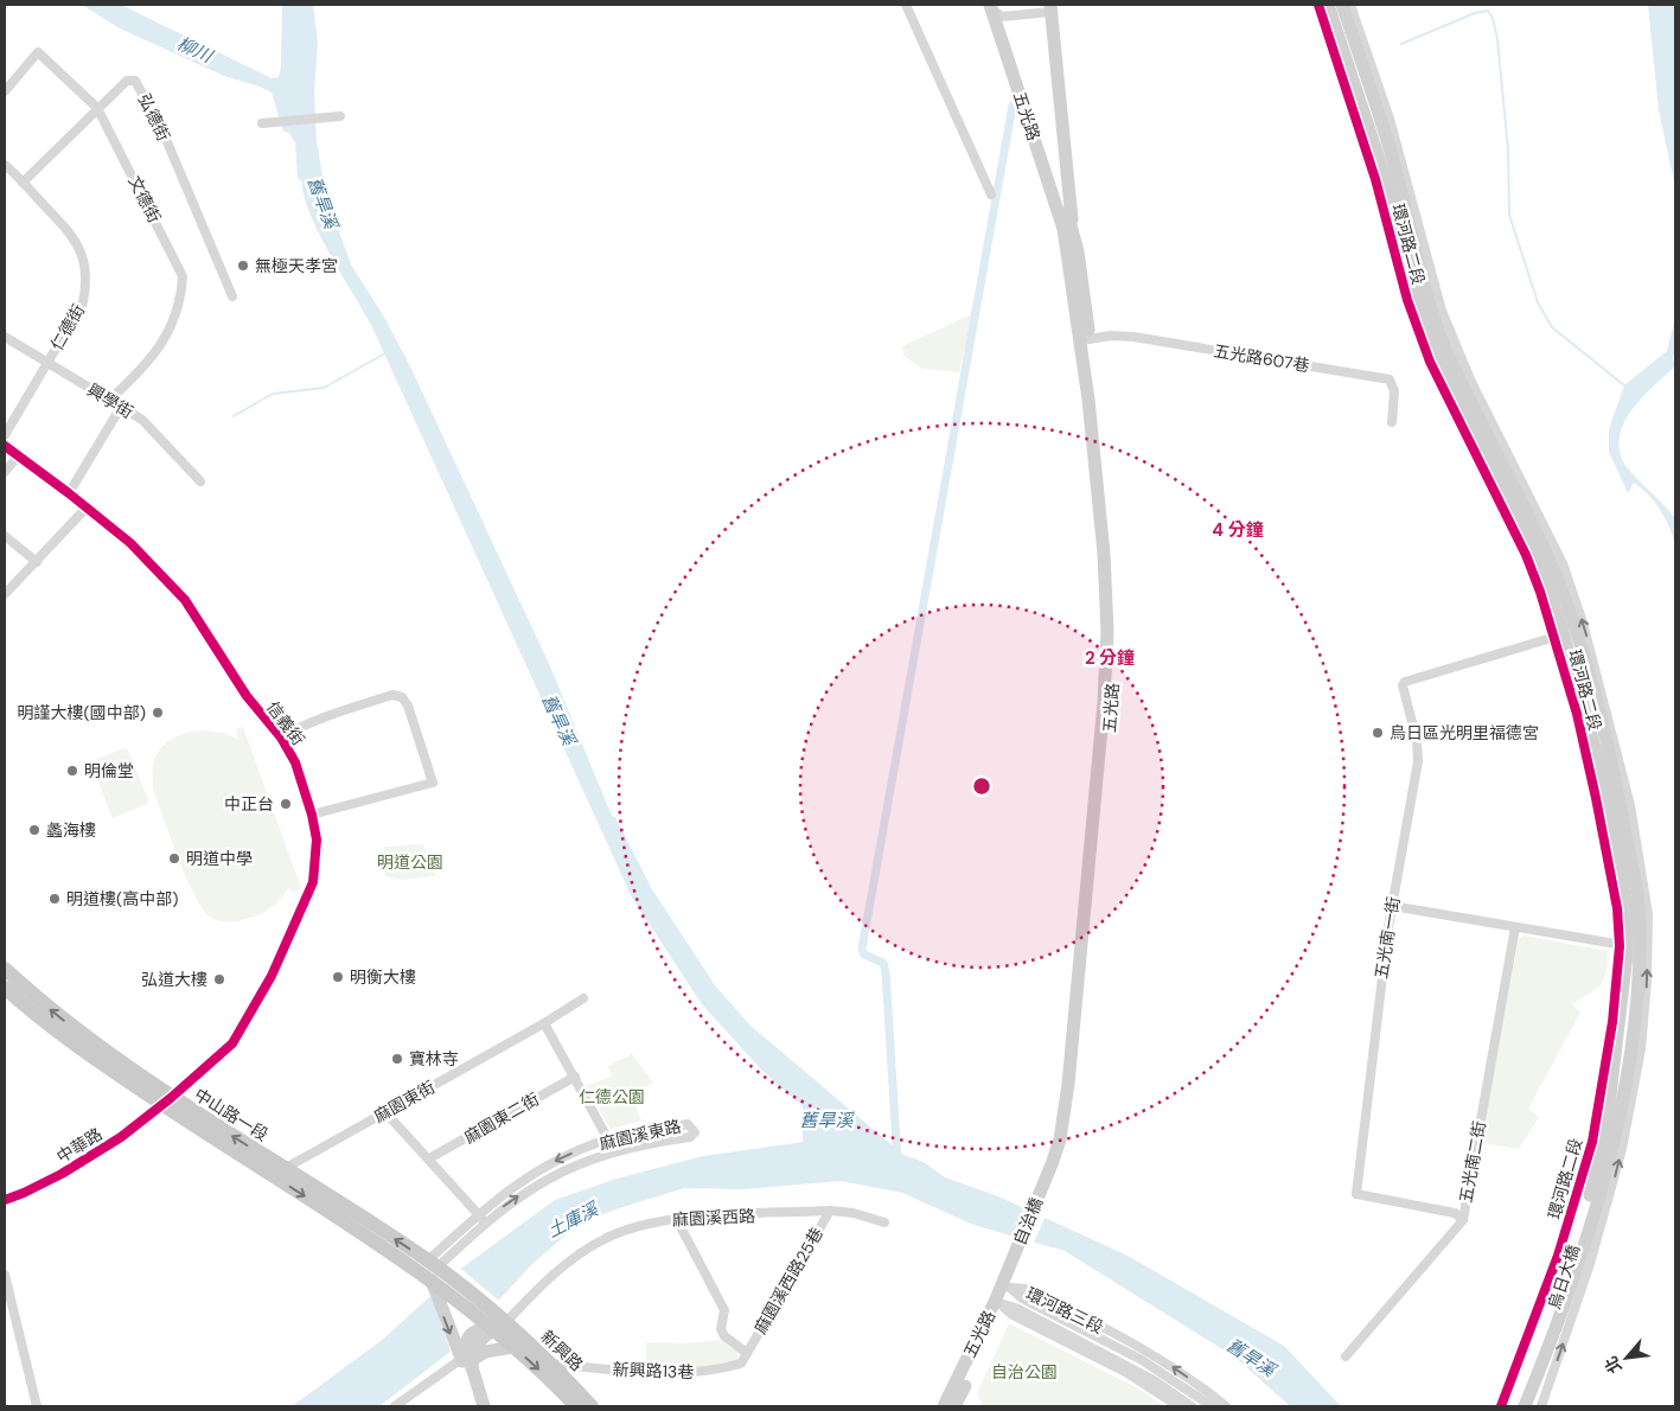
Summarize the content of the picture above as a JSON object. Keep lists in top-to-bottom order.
{
  "streets": {
    "main road": [
      "五光路",
      "環河路二段",
      "中山路一段",
      "自治橋",
      "烏日大橋",
      "新興路"
    ],
    "street": [
      "弘德街",
      "文德街",
      "仁德街",
      "五光路607巷",
      "興學街",
      "信義街",
      "五光南一街",
      "麻園東街",
      "麻園東二街",
      "麻園溪東路",
      "中華路",
      "五光南二街",
      "麻園溪西路",
      "麻園溪西路25巷",
      "環河路三段",
      "新興路13巷"
    ]
  },
  "crossings": [
    ["五光路", "五光路607巷"],
    ["五光路", "自治橋"],
    ["五光路", "環河路三段"],
    ["弘德街", "文德街"],
    ["弘德街", "仁德街"],
    ["文德街", "興學街"],
    ["環河路二段", "五光南一街"],
    ["環河路二段", "烏日大橋"],
    ["仁德街", "興學街"],
    ["信義街", "中山路一段"],
    ["信義街", "中華路"],
    ["五光南一街", "五光南二街"],
    ["麻園東街", "中山路一段"],
    ["中山路一段", "麻園溪東路"],
    ["中山路一段", "中華路"],
    ["麻園溪西路", "麻園溪西路25巷"],
    ["麻園溪西路", "新興路"],
    ["麻園溪西路25巷", "新興路13巷"],
    ["新興路", "新興路13巷"]
  ],
  "water": ["柳川", "舊旱溪", "土庫溪"],
  "parks": ["明道公園", "仁德公園", "自治公園"],
  "places": [
    "無極天孝宮",
    "明謹大樓(國中部)",
    "烏日區光明里福德宮",
    "明倫堂",
    "中正台",
    "蠡海樓",
    "明道中學",
    "明道樓(高中部)",
    "明衡大樓",
    "弘道大樓",
    "寶林寺"
  ],
  "north": "bottom left",
  "rings": ["4 分鐘", "2 分鐘"]
}
